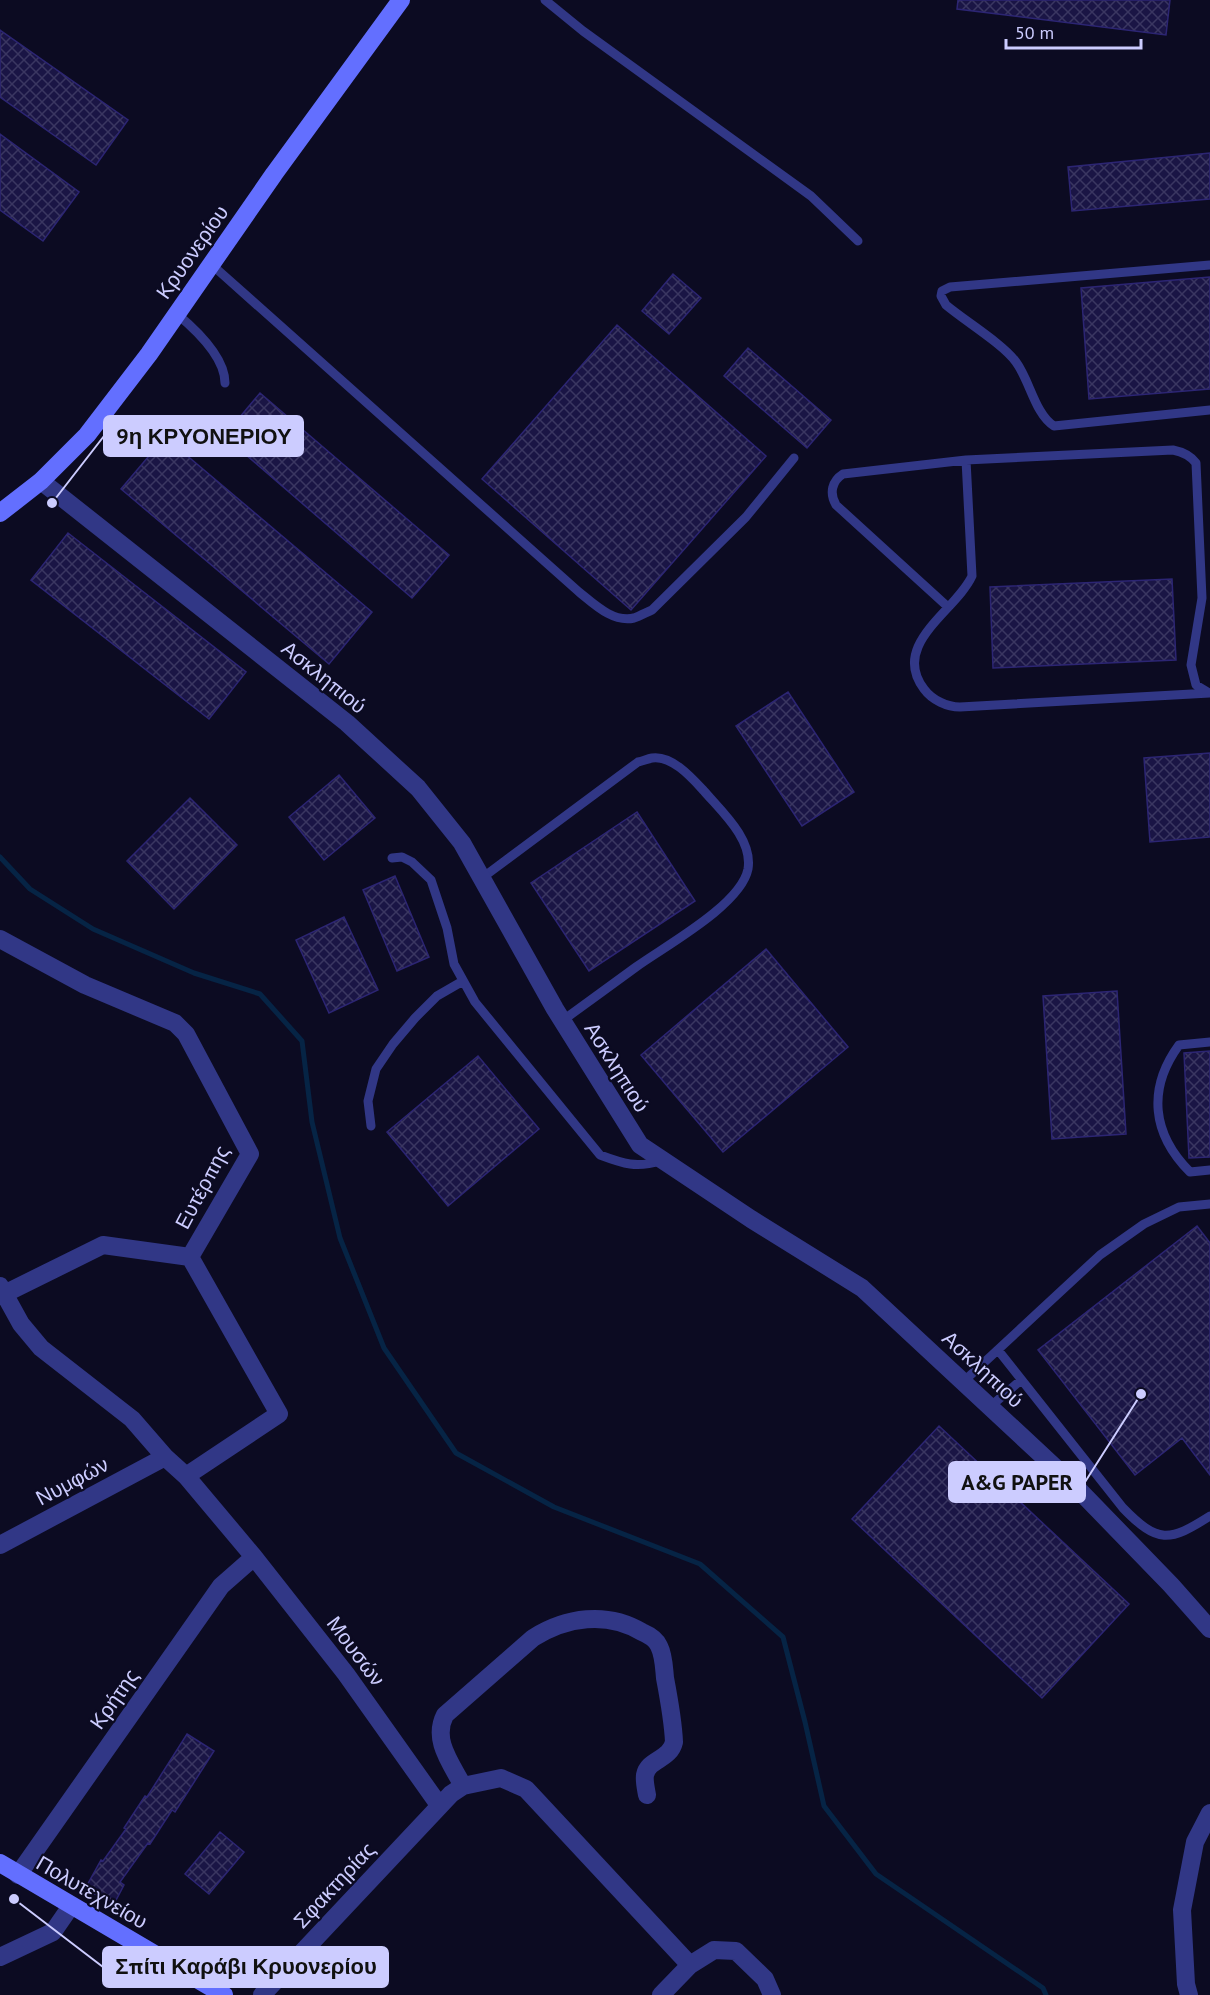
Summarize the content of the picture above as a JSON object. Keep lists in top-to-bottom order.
{
  "streets": {
    "main road": ["Κρυονερίου", "Πολυτεχνείου"],
    "street": [
      "Ασκληπιού",
      "Ευτέρπης",
      "Νυμφών",
      "Μουσών",
      "Κρήτης",
      "Σφακτηρίας"
    ]
  },
  "crossings": [
    ["Κρυονερίου", "Ασκληπιού"],
    ["Ευτέρπης", "Μουσών"],
    ["Νυμφών", "Μουσών"],
    ["Μουσών", "Κρήτης"],
    ["Μουσών", "Σφακτηρίας"],
    ["Κρήτης", "Πολυτεχνείου"]
  ],
  "places": ["9η ΚΡΥΟΝΕΡΙΟΥ", "A&G PAPER", "Σπίτι Καράβι Κρυονερίου"],
  "scale_bar": "50 m"
}
